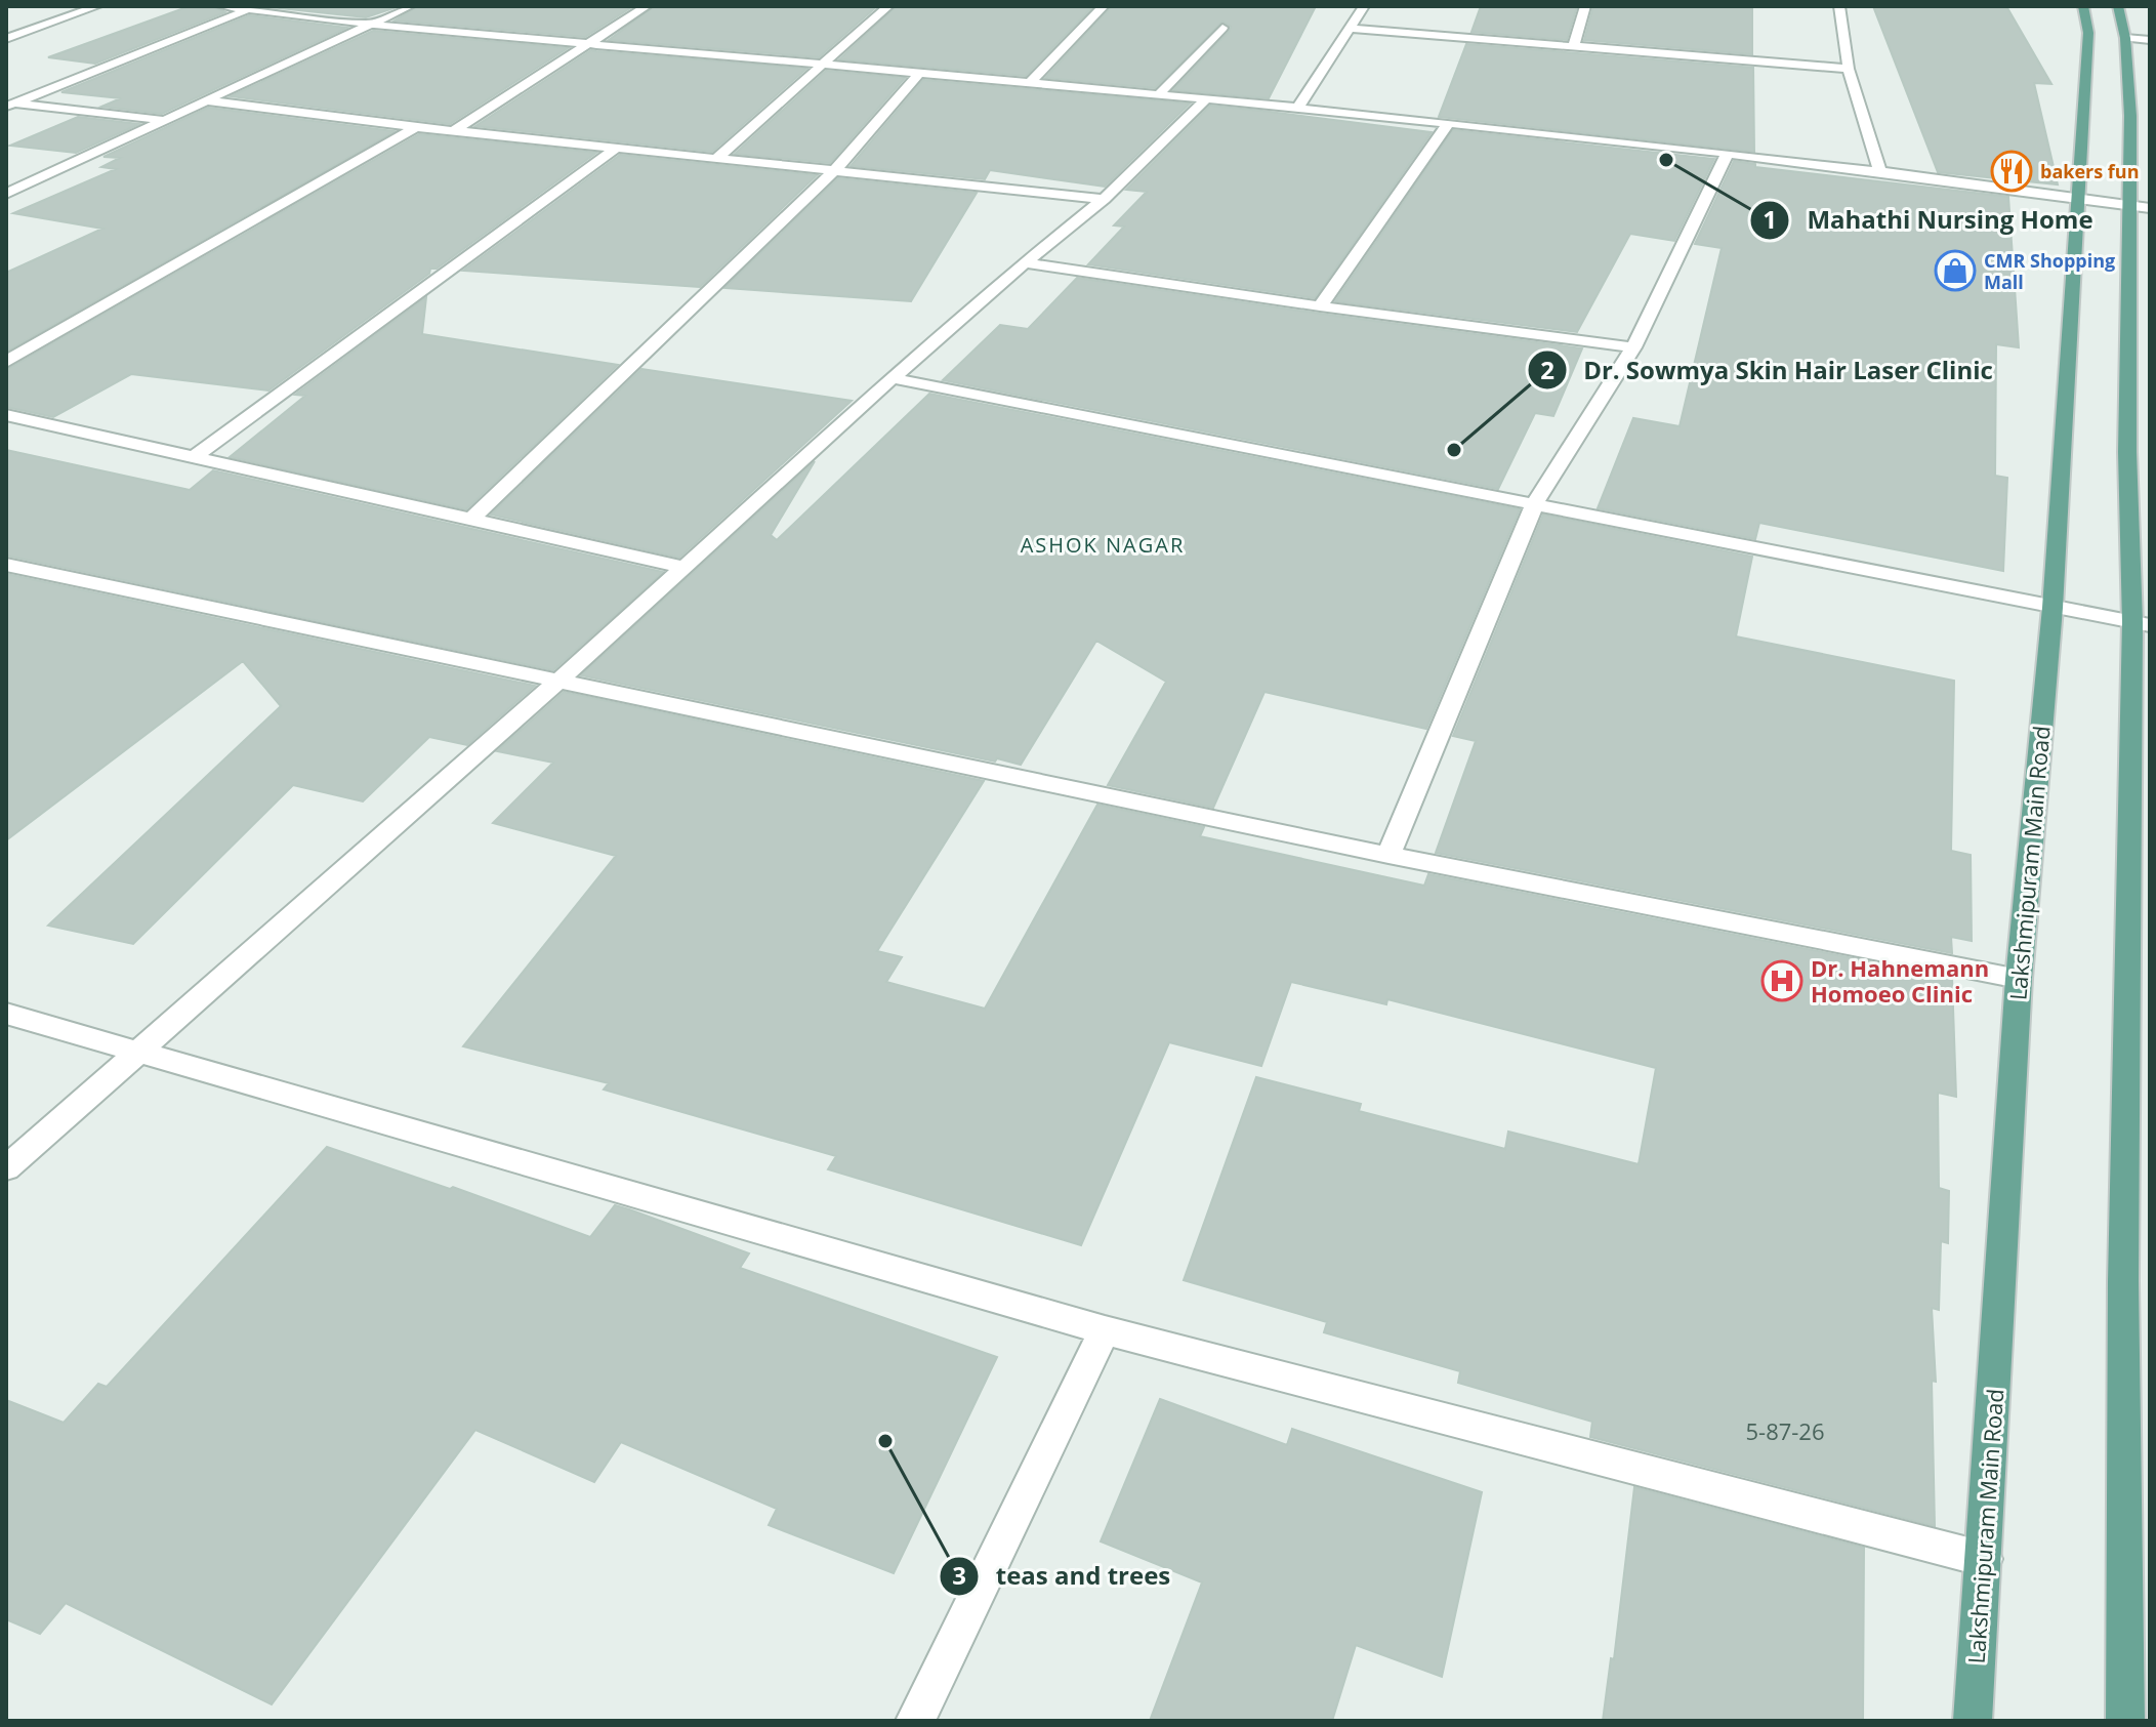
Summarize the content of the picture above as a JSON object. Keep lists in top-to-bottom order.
{
  "streets": {
    "main road": ["Lakshmipuram Main Road"]
  },
  "districts": ["ASHOK NAGAR"],
  "places": {
    "other": ["Mahathi Nursing Home", "Dr. Sowmya Skin Hair Laser Clinic", "teas and trees"],
    "restaurant": ["bakers fun"],
    "shop": ["CMR Shopping Mall"],
    "hospital": ["Dr. Hahnemann Homoeo Clinic"]
  },
  "house_numbers": ["5-87-26"]
}
